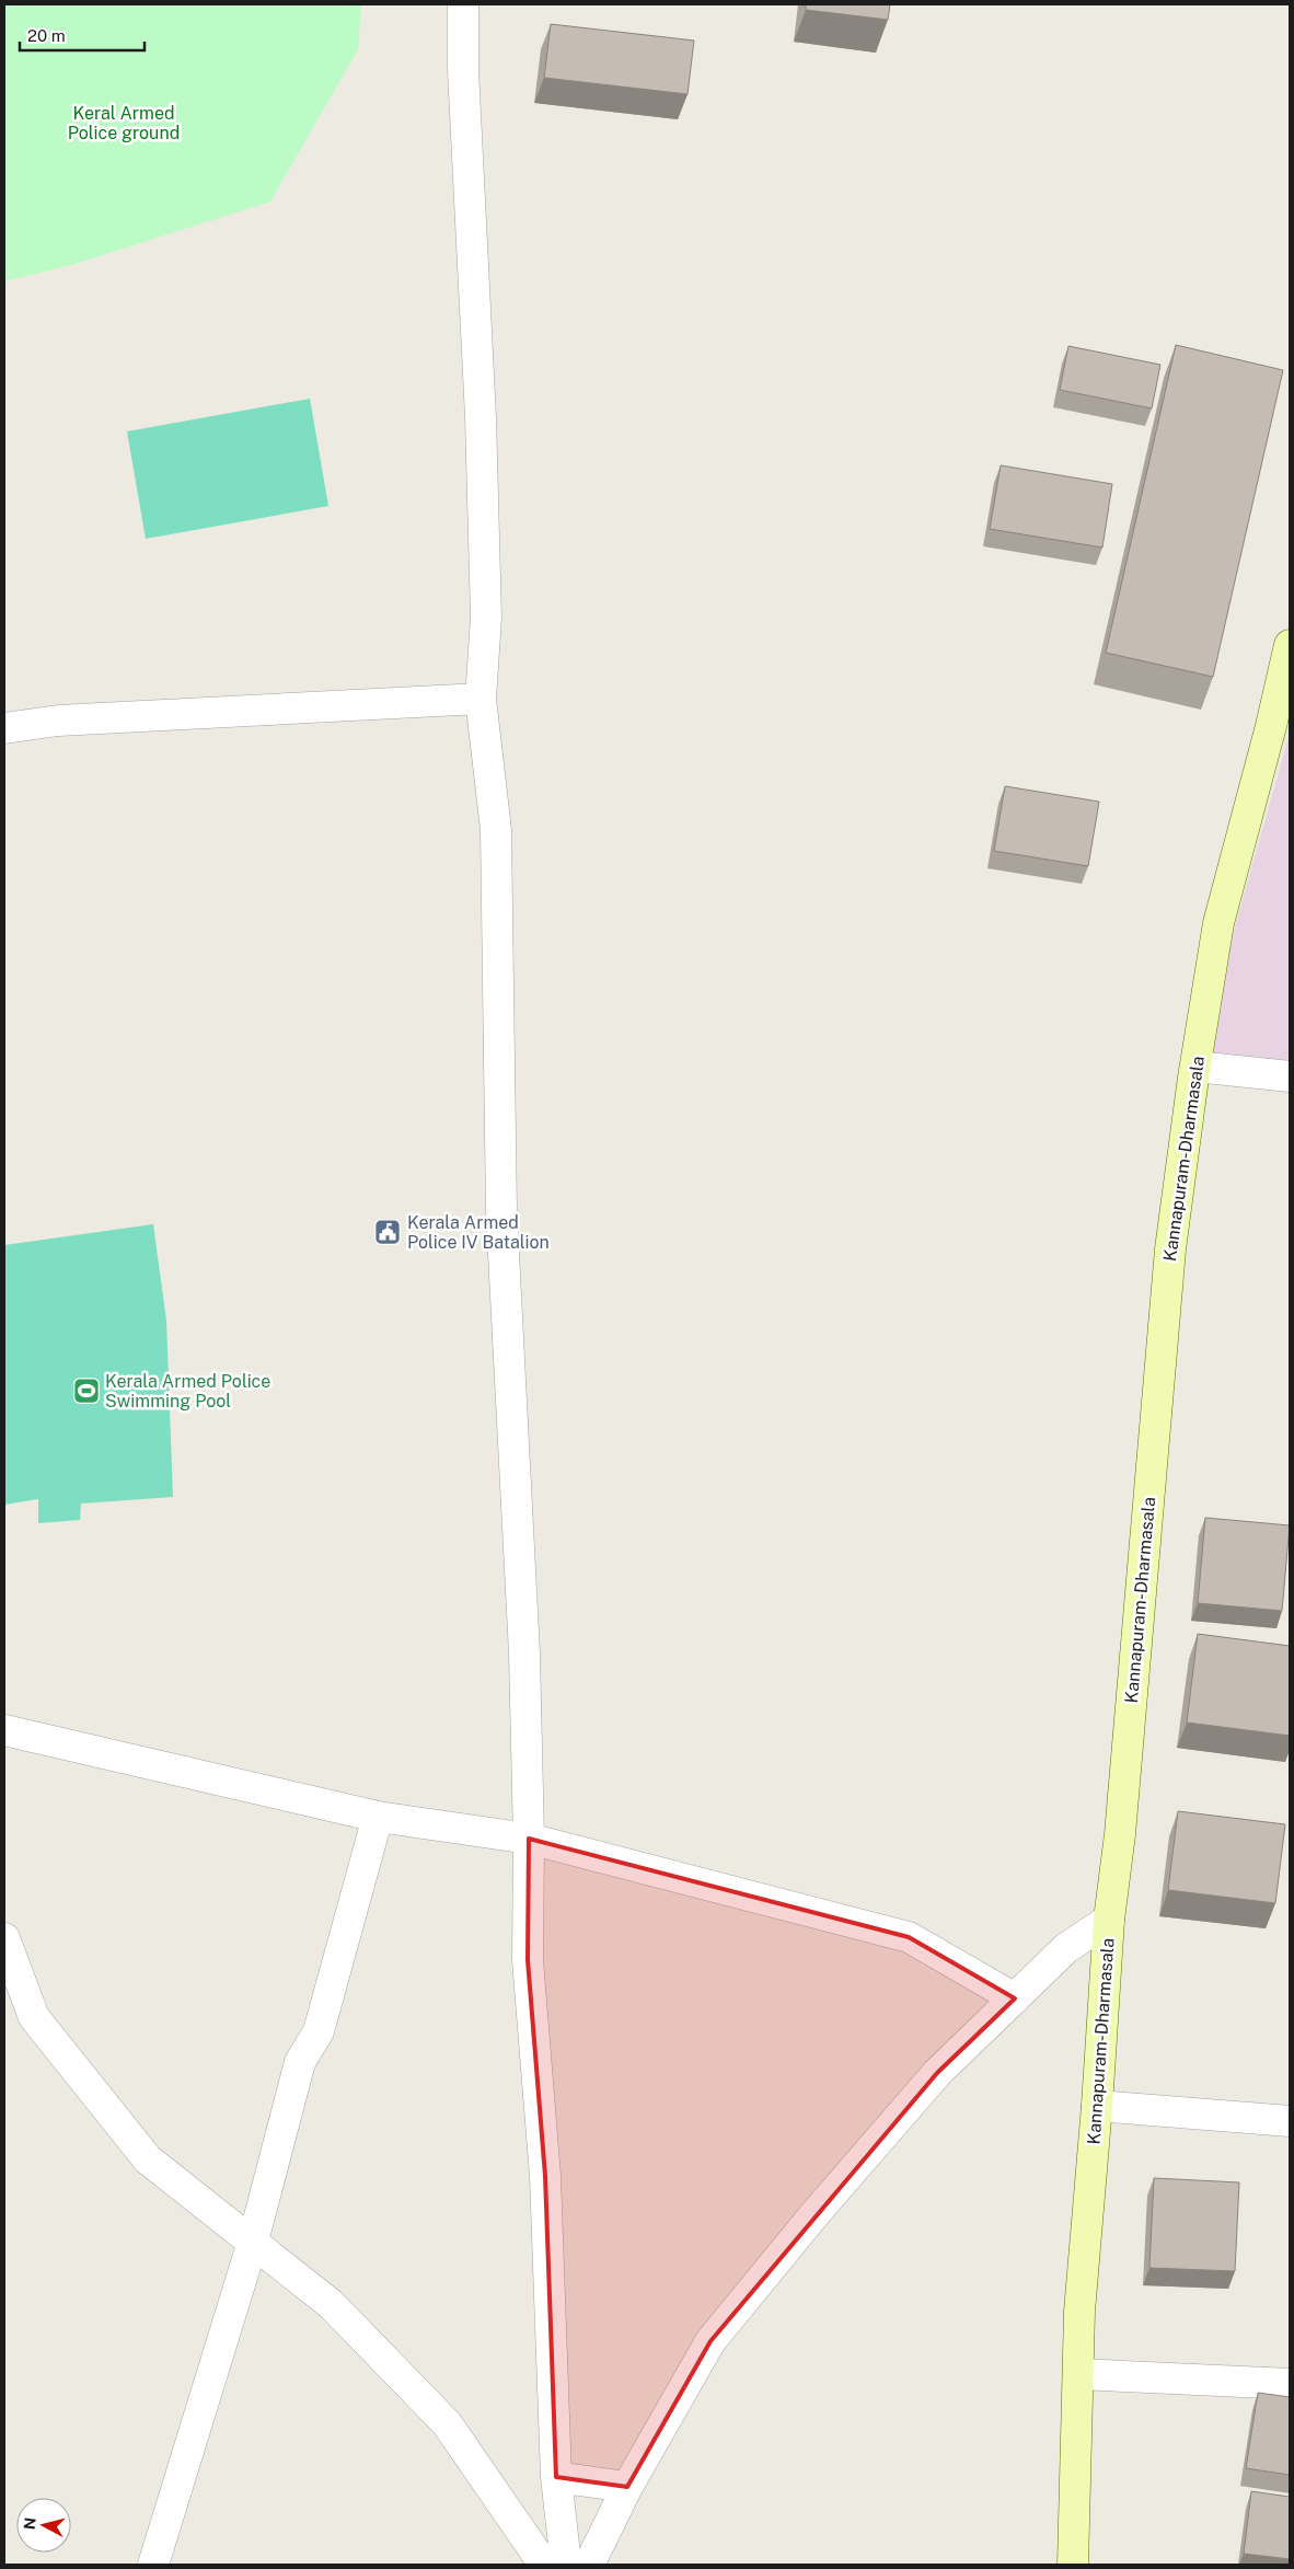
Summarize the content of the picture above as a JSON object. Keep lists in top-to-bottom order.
{
  "streets": {
    "main road": ["Kannapuram-Dharmasala"]
  },
  "parks": ["Keral Armed Police ground"],
  "places": {
    "public building": ["Kerala Armed Police IV Batalion"],
    "sports": ["Kerala Armed Police Swimming Pool"]
  },
  "scale_bar": "20 m",
  "north": "left"
}
